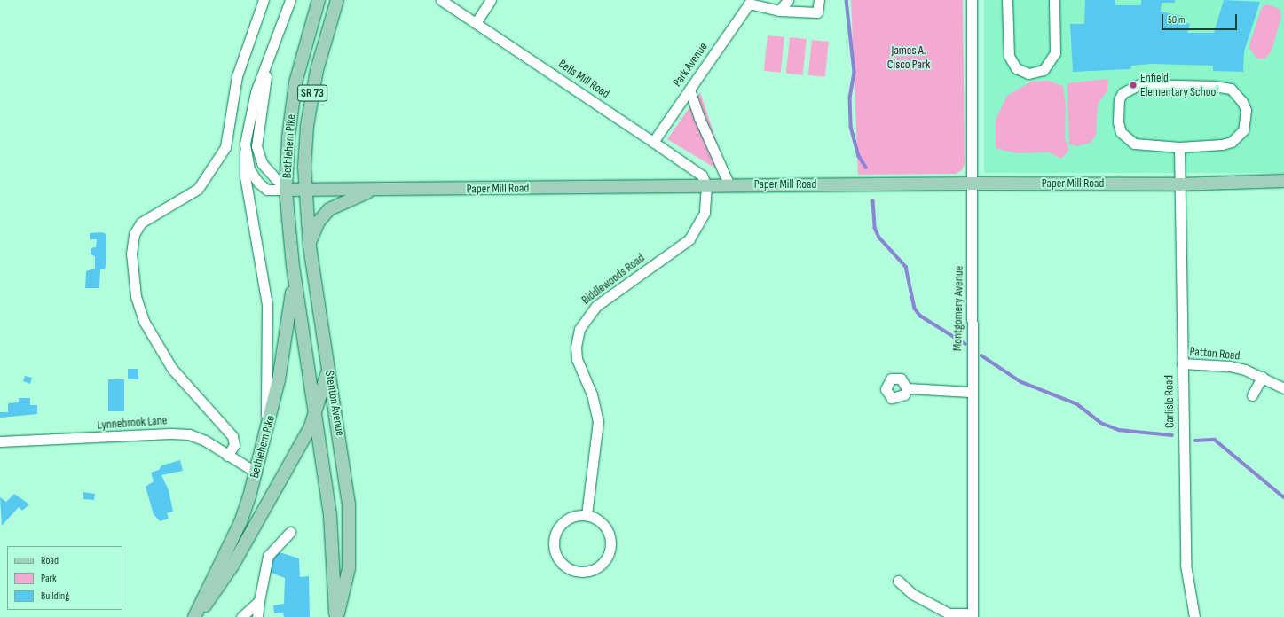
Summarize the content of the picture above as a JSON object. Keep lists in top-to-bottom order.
{
  "streets": {
    "main road": [
      "SR 73",
      "Bethlehem Pike",
      "Paper Mill Road",
      "Stenton Avenue"
    ],
    "street": [
      "Park Avenue",
      "Bells Mill Road",
      "Biddlewoods Road",
      "Montgomery Avenue",
      "Patton Road",
      "Carlisle Road",
      "Lynnebrook Lane"
    ]
  },
  "crossings": [
    ["Park Avenue", "Bells Mill Road"],
    ["Bells Mill Road", "Paper Mill Road"],
    ["Bells Mill Road", "Biddlewoods Road"],
    ["Bethlehem Pike", "Paper Mill Road"],
    ["Bethlehem Pike", "Stenton Avenue"],
    ["Bethlehem Pike", "Lynnebrook Lane"],
    ["Paper Mill Road", "Biddlewoods Road"],
    ["Paper Mill Road", "Montgomery Avenue"],
    ["Paper Mill Road", "Carlisle Road"],
    ["Paper Mill Road", "Stenton Avenue"],
    ["Patton Road", "Carlisle Road"]
  ],
  "parks": ["James A. Cisco Park"],
  "places": ["Enfield Elementary School"],
  "legend": ["Road", "Park", "Building"],
  "scale_bar": "50 m"
}
